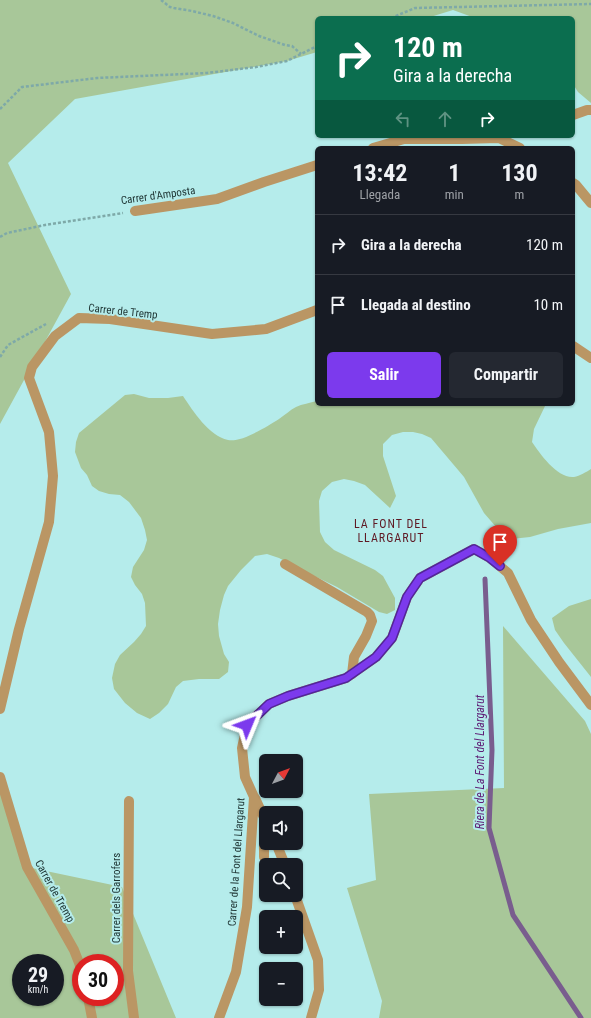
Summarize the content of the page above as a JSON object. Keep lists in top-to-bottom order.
{
  "streets": {
    "street": [
      "Carrer d'Amposta",
      "Carrer de Tremp",
      "Carrer de la Font del Llargarut",
      "Carrer dels Garrofers"
    ]
  },
  "districts": ["LA FONT DEL LLARGARUT"],
  "water": ["Riera de La Font del Llargarut"],
  "north": "top right",
  "page": {
    "turn": ["120 m", "Gira a la derecha"],
    "eta": [
      "13:42",
      "Llegada",
      "1",
      "min",
      "130",
      "m"
    ],
    "list": [
      {
        "name": "Gira a la derecha",
        "value": "120 m"
      },
      {
        "name": "Llegada al destino",
        "value": "10 m"
      }
    ],
    "buttons": ["Salir", "Compartir"],
    "map_buttons": ["+", "−"],
    "speed": "29 km/h",
    "limit": "30"
  }
}
